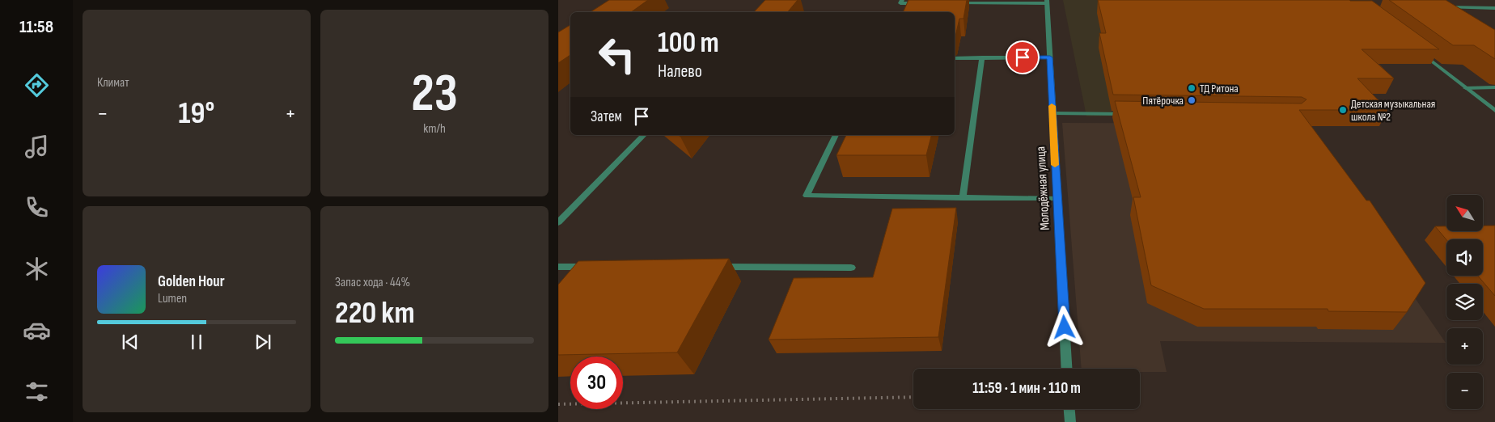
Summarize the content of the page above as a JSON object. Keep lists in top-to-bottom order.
{
  "streets": {
    "street": ["Молодёжная улица"]
  },
  "places": ["ТД Ритона", "Пятёрочка", "Детская музыкальная школа №2"],
  "north": "top left",
  "page": {
    "tabs": "11:58",
    "tile": [
      "Климат",
      ["23", "km/h"],
      ["Запас хода · 44%", "220 km"]
    ],
    "turn": ["100 m", "Налево"],
    "heat": ["−", "19°", "+"],
    "then": "Затем",
    "map_buttons": ["+", "−"],
    "song": ["Golden Hour", "Lumen"],
    "limit": "30",
    "trip": "11:59 · 1 мин · 110 m"
  }
}
